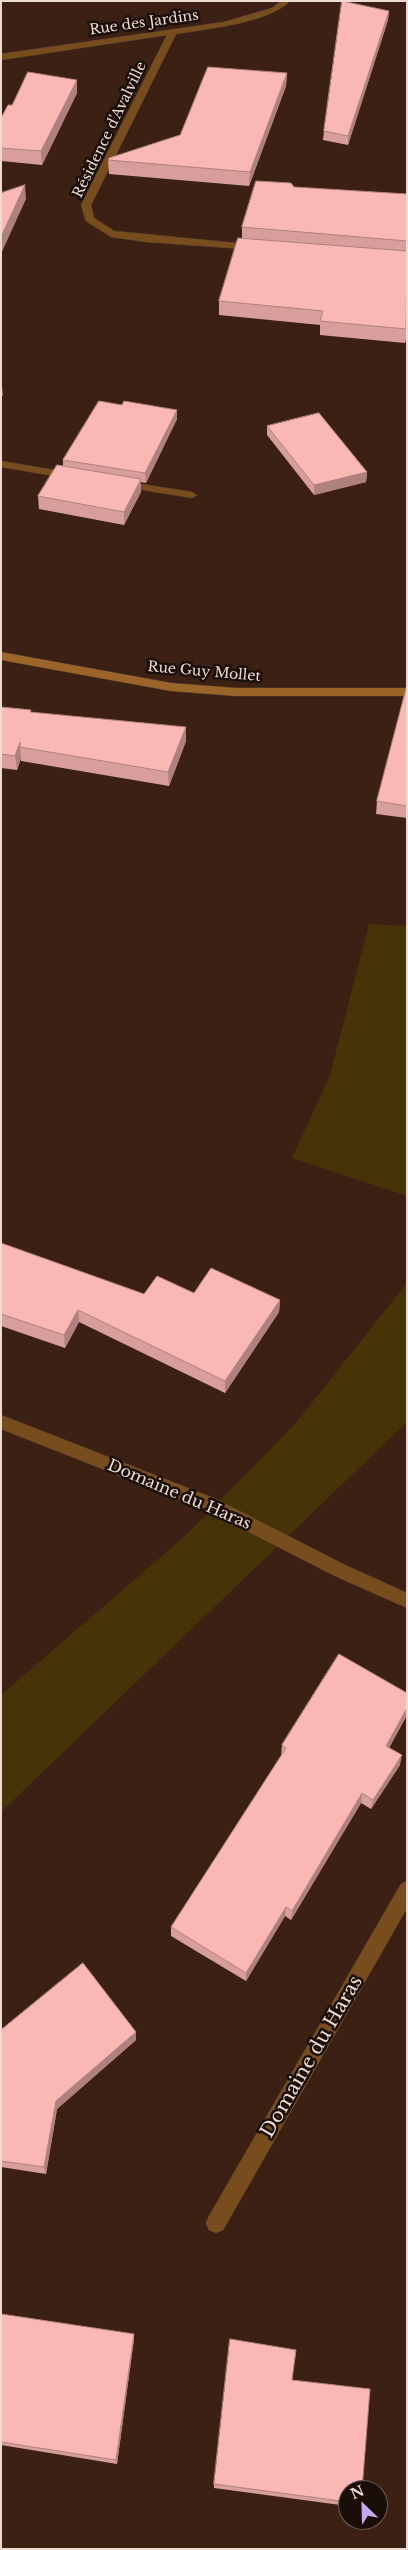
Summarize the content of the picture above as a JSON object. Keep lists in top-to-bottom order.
{
  "streets": {
    "street": [
      "Rue des Jardins",
      "Résidence d'Avalville",
      "Rue Guy Mollet",
      "Domaine du Haras"
    ]
  },
  "crossings": [
    ["Rue des Jardins", "Résidence d'Avalville"]
  ],
  "north": "top left"
}
